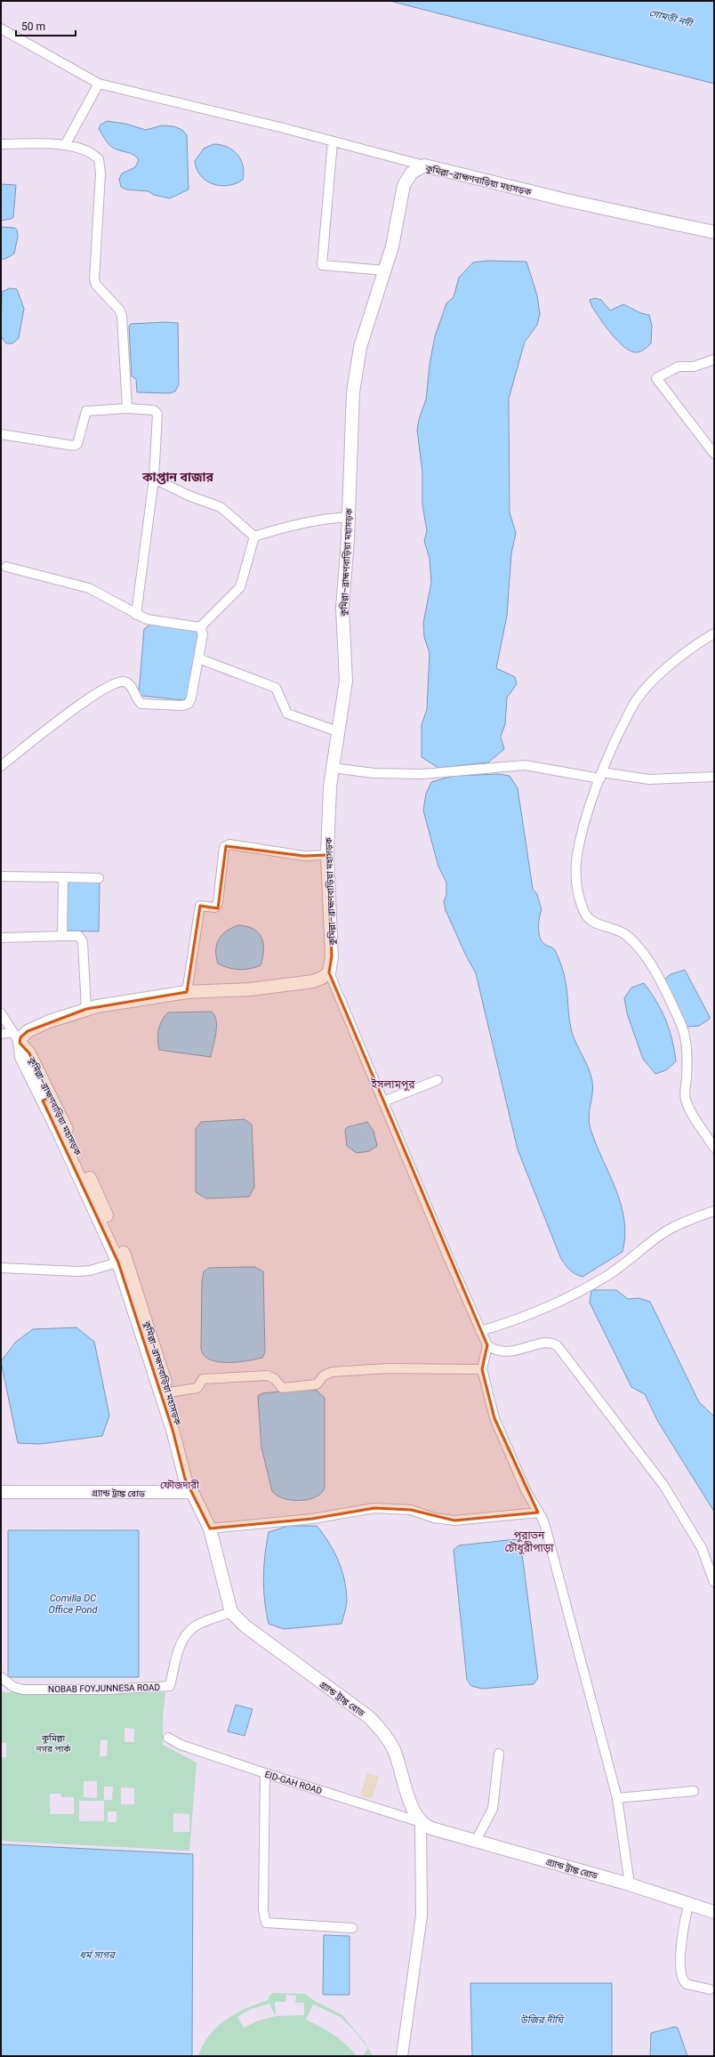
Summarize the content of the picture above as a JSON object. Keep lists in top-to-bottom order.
{
  "streets": {
    "highway": ["কুমিল্লা–ব্রাহ্মণবাড়িয়া মহাসড়ক", "গ্র্যান্ড ট্রাঙ্ক রোড"],
    "street": ["NOBAB FOYJUNNESA ROAD", "EID-GAH ROAD"]
  },
  "crossings": [
    ["কুমিল্লা–ব্রাহ্মণবাড়িয়া মহাসড়ক", "গ্র্যান্ড ট্রাঙ্ক রোড"],
    ["গ্র্যান্ড ট্রাঙ্ক রোড", "NOBAB FOYJUNNESA ROAD"],
    ["গ্র্যান্ড ট্রাঙ্ক রোড", "EID-GAH ROAD"]
  ],
  "districts": [
    "কাপ্তান বাজার",
    "ইসলামপুর",
    "ফৌজদারী",
    "পুরাতন চৌধুরীপাড়া"
  ],
  "water": [
    "গোমতী নদী",
    "Comilla DC Office Pond",
    "ধর্ম সাগর",
    "উজির দীঘি"
  ],
  "parks": ["কুমিল্লা নগর পার্ক"],
  "scale_bar": "50 m"
}
